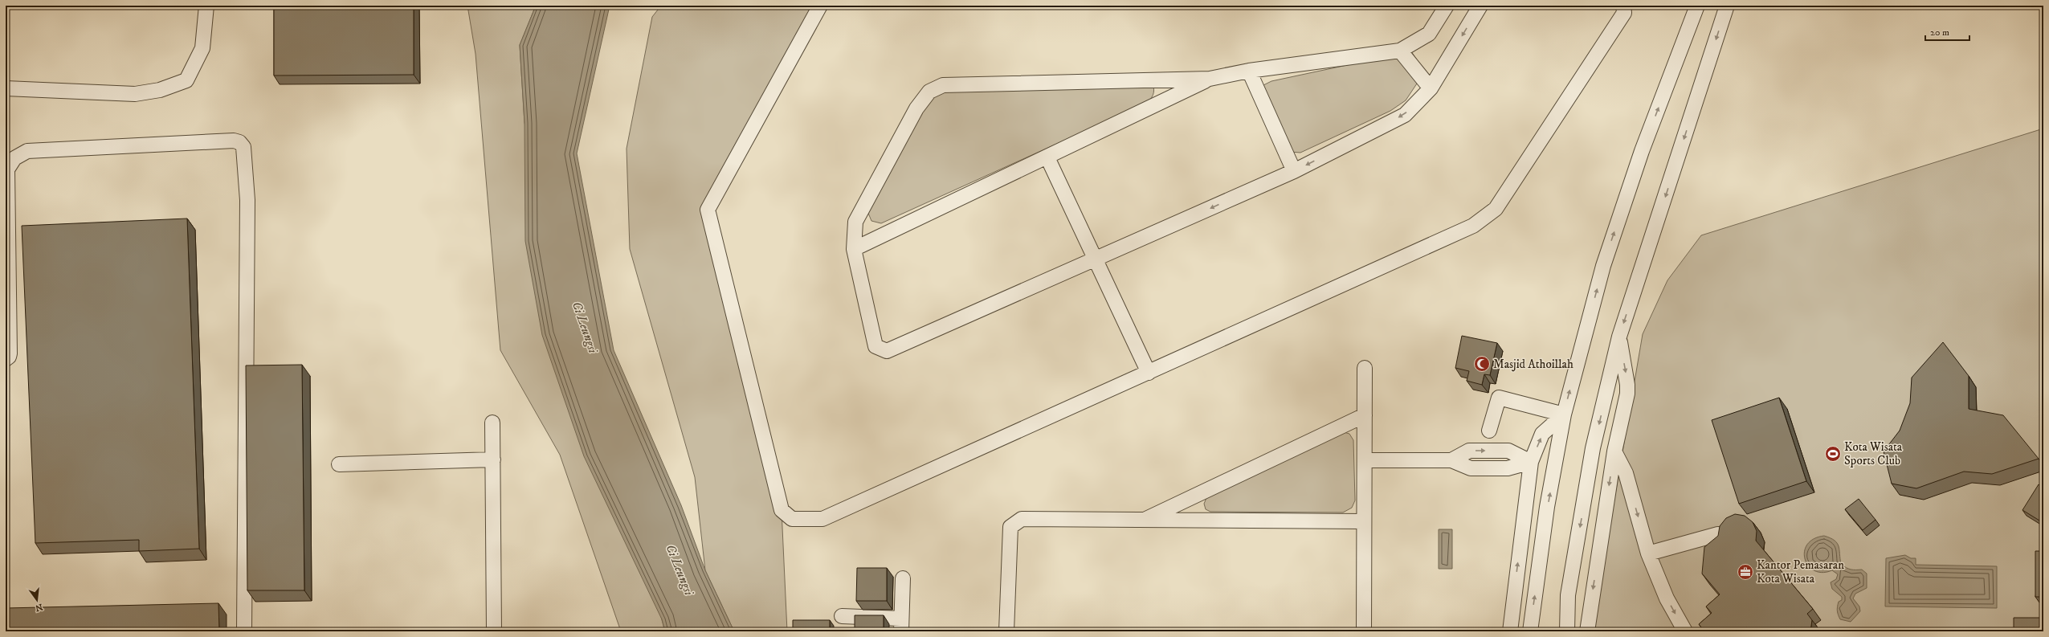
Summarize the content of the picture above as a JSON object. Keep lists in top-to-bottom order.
{
  "water": ["Ci Leungsi"],
  "places": {
    "mosque": ["Masjid Athoillah"],
    "sports": ["Kota Wisata Sports Club"],
    "office": ["Kantor Pemasaran Kota Wisata"]
  },
  "scale_bar": "20 m",
  "north": "bottom"
}
